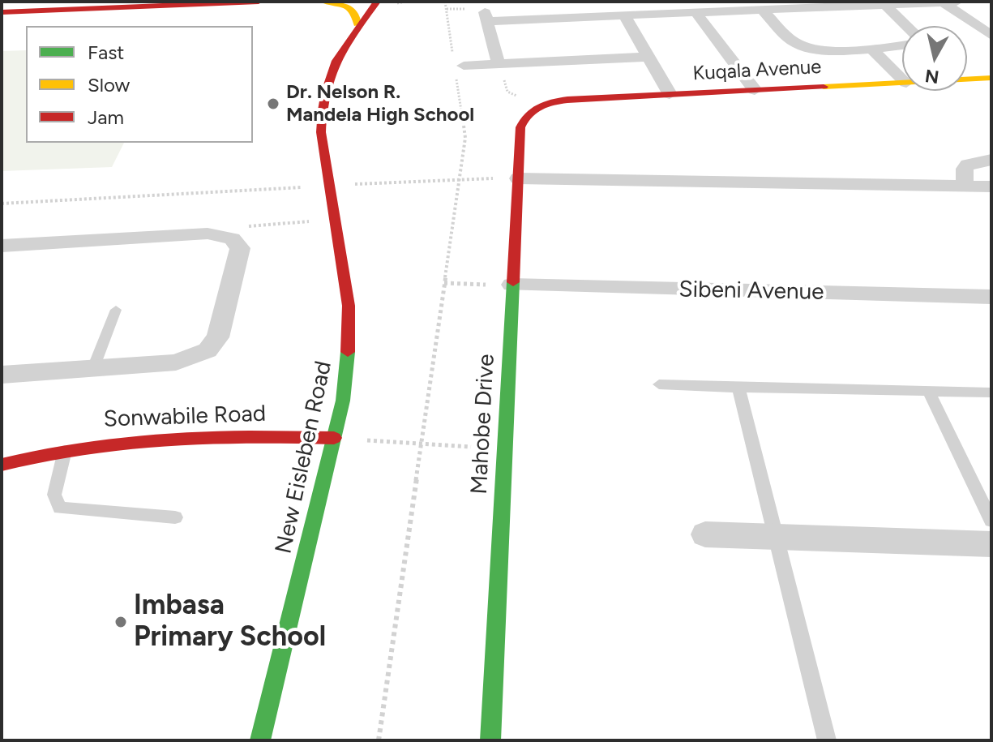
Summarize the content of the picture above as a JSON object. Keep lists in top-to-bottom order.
{
  "streets": {
    "main road": [
      "Kuqala Avenue",
      "Sonwabile Road",
      "Mahobe Drive",
      "New Eisleben Road"
    ],
    "street": ["Sibeni Avenue"]
  },
  "crossings": [
    ["Kuqala Avenue", "Mahobe Drive"],
    ["Sibeni Avenue", "Mahobe Drive"],
    ["Sonwabile Road", "New Eisleben Road"]
  ],
  "places": ["Dr. Nelson R. Mandela High School", "Imbasa Primary School"],
  "legend": ["Fast", "Slow", "Jam"],
  "north": "bottom"
}
